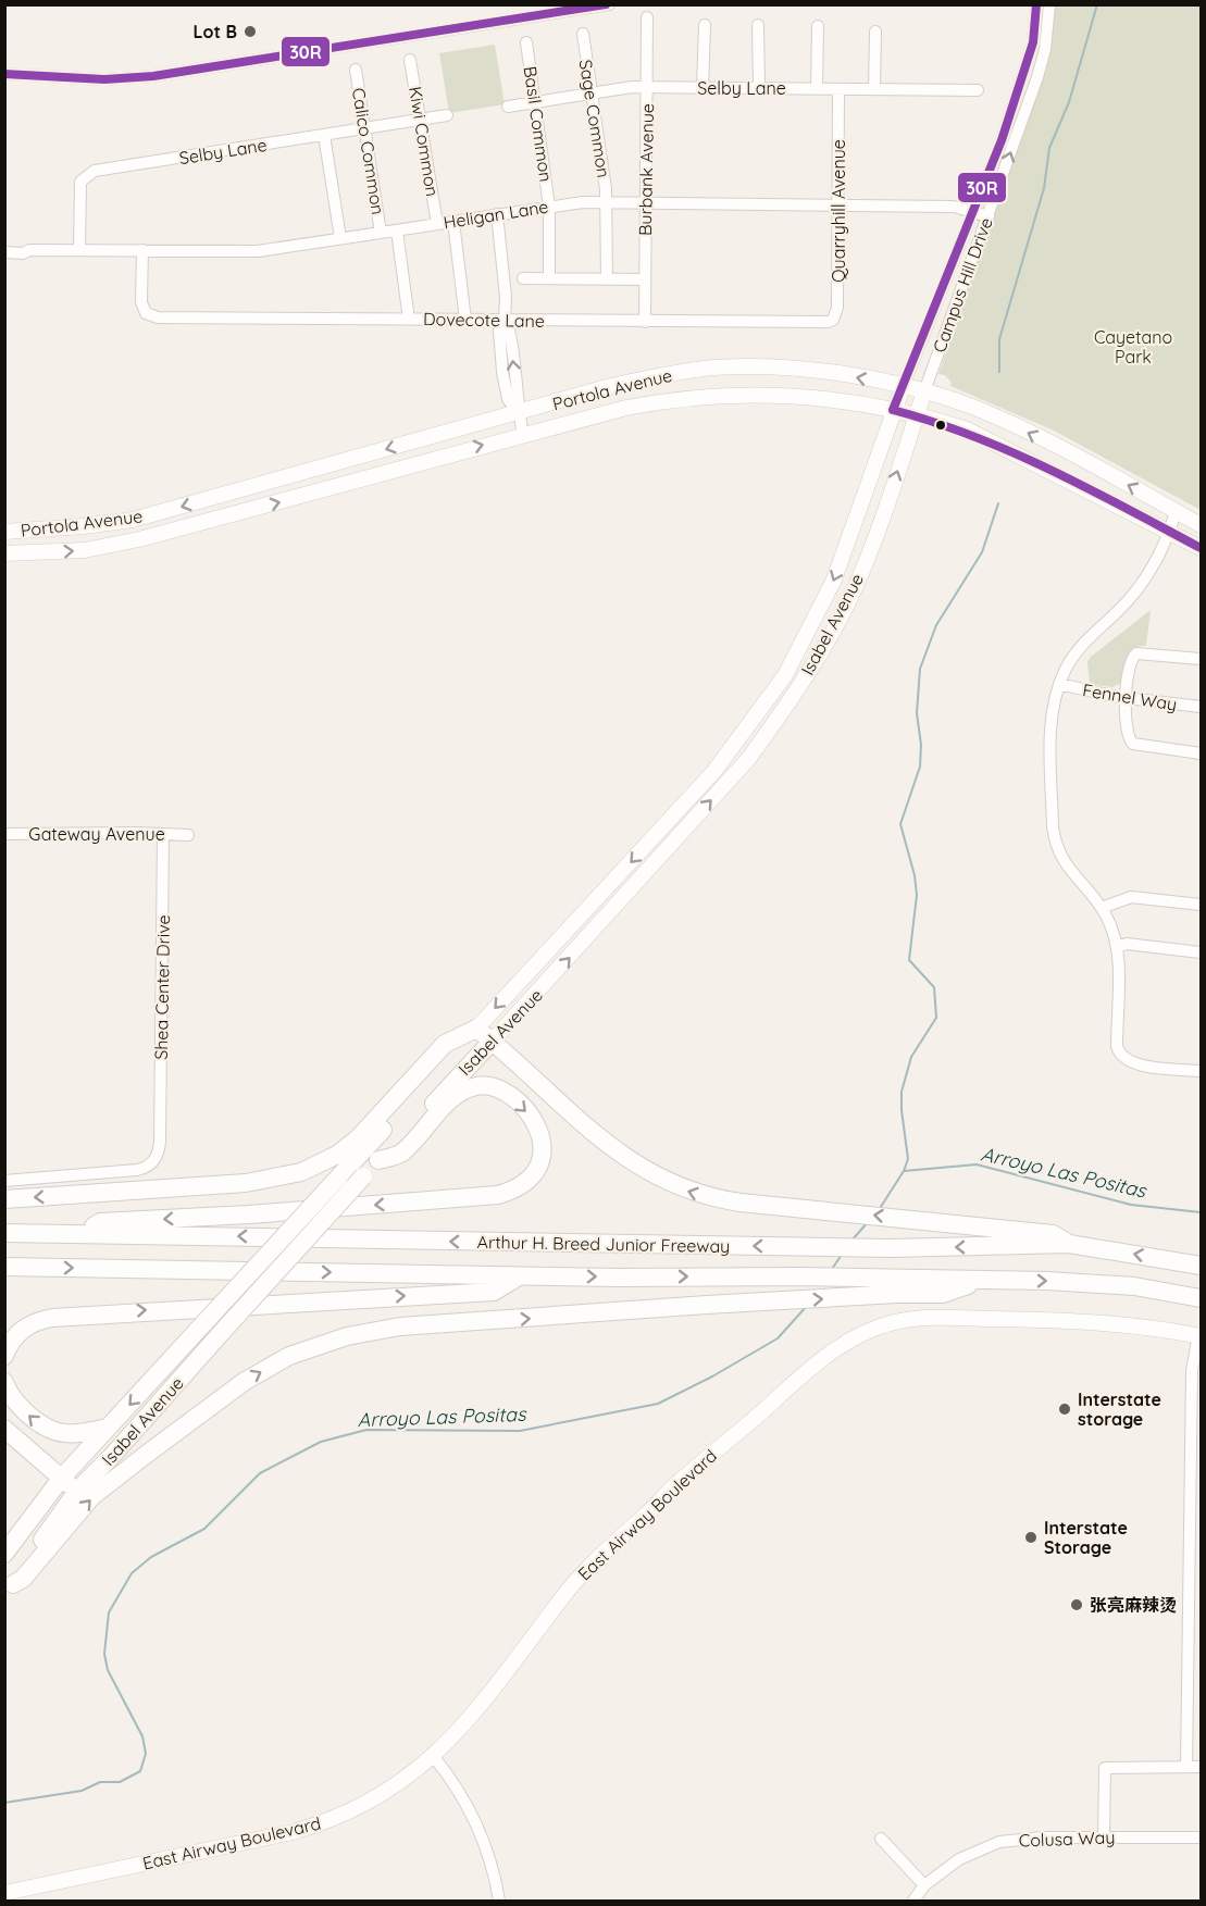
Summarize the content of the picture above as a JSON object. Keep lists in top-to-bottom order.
{
  "streets": {
    "highway": ["Isabel Avenue", "Arthur H. Breed Junior Freeway"],
    "main road": ["Campus Hill Drive", "Portola Avenue", "East Airway Boulevard"],
    "street": [
      "Selby Lane",
      "Sage Common",
      "Basil Common",
      "Kiwi Common",
      "Calico Common",
      "Burbank Avenue",
      "Quarryhill Avenue",
      "Heligan Lane",
      "Dovecote Lane",
      "Fennel Way",
      "Gateway Avenue",
      "Shea Center Drive",
      "Colusa Way"
    ]
  },
  "crossings": [
    ["Selby Lane", "Sage Common"],
    ["Selby Lane", "Basil Common"],
    ["Selby Lane", "Kiwi Common"],
    ["Selby Lane", "Calico Common"],
    ["Selby Lane", "Burbank Avenue"],
    ["Selby Lane", "Quarryhill Avenue"],
    ["Selby Lane", "Heligan Lane"],
    ["Sage Common", "Heligan Lane"],
    ["Basil Common", "Heligan Lane"],
    ["Kiwi Common", "Heligan Lane"],
    ["Calico Common", "Heligan Lane"],
    ["Burbank Avenue", "Heligan Lane"],
    ["Burbank Avenue", "Dovecote Lane"],
    ["Quarryhill Avenue", "Heligan Lane"],
    ["Quarryhill Avenue", "Dovecote Lane"],
    ["Heligan Lane", "Campus Hill Drive"],
    ["Heligan Lane", "Dovecote Lane"],
    ["Campus Hill Drive", "Portola Avenue"],
    ["Campus Hill Drive", "Isabel Avenue"],
    ["Portola Avenue", "Isabel Avenue"],
    ["Gateway Avenue", "Shea Center Drive"]
  ],
  "water": ["Arroyo Las Positas"],
  "parks": ["Cayetano Park"],
  "places": [
    "Lot B",
    "Interstate storage",
    "Interstate Storage",
    "张亮麻辣烫"
  ],
  "lines": ["transit line 30R"]
}
